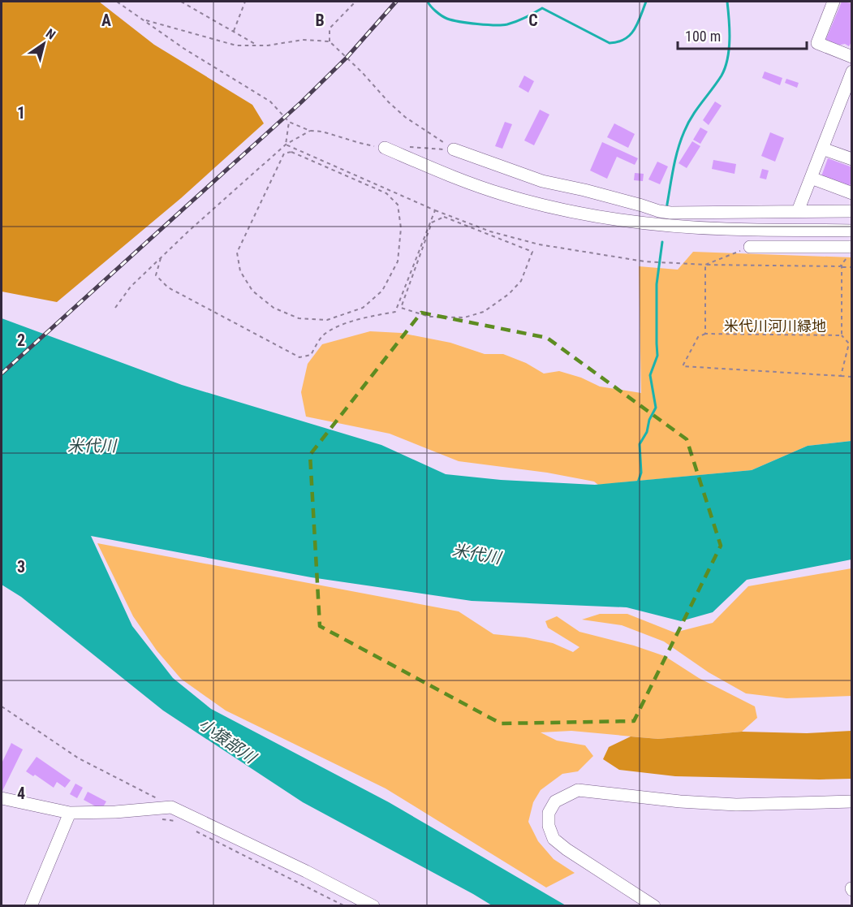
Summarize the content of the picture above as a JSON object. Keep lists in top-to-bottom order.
{
  "water": ["米代川", "小猿部川"],
  "parks": ["米代川河川緑地"],
  "scale_bar": "100 m",
  "north": "top right",
  "grid": {
    "columns": ["A", "B", "C"],
    "rows": [
      "1",
      "2",
      "3",
      "4"
    ]
  }
}
